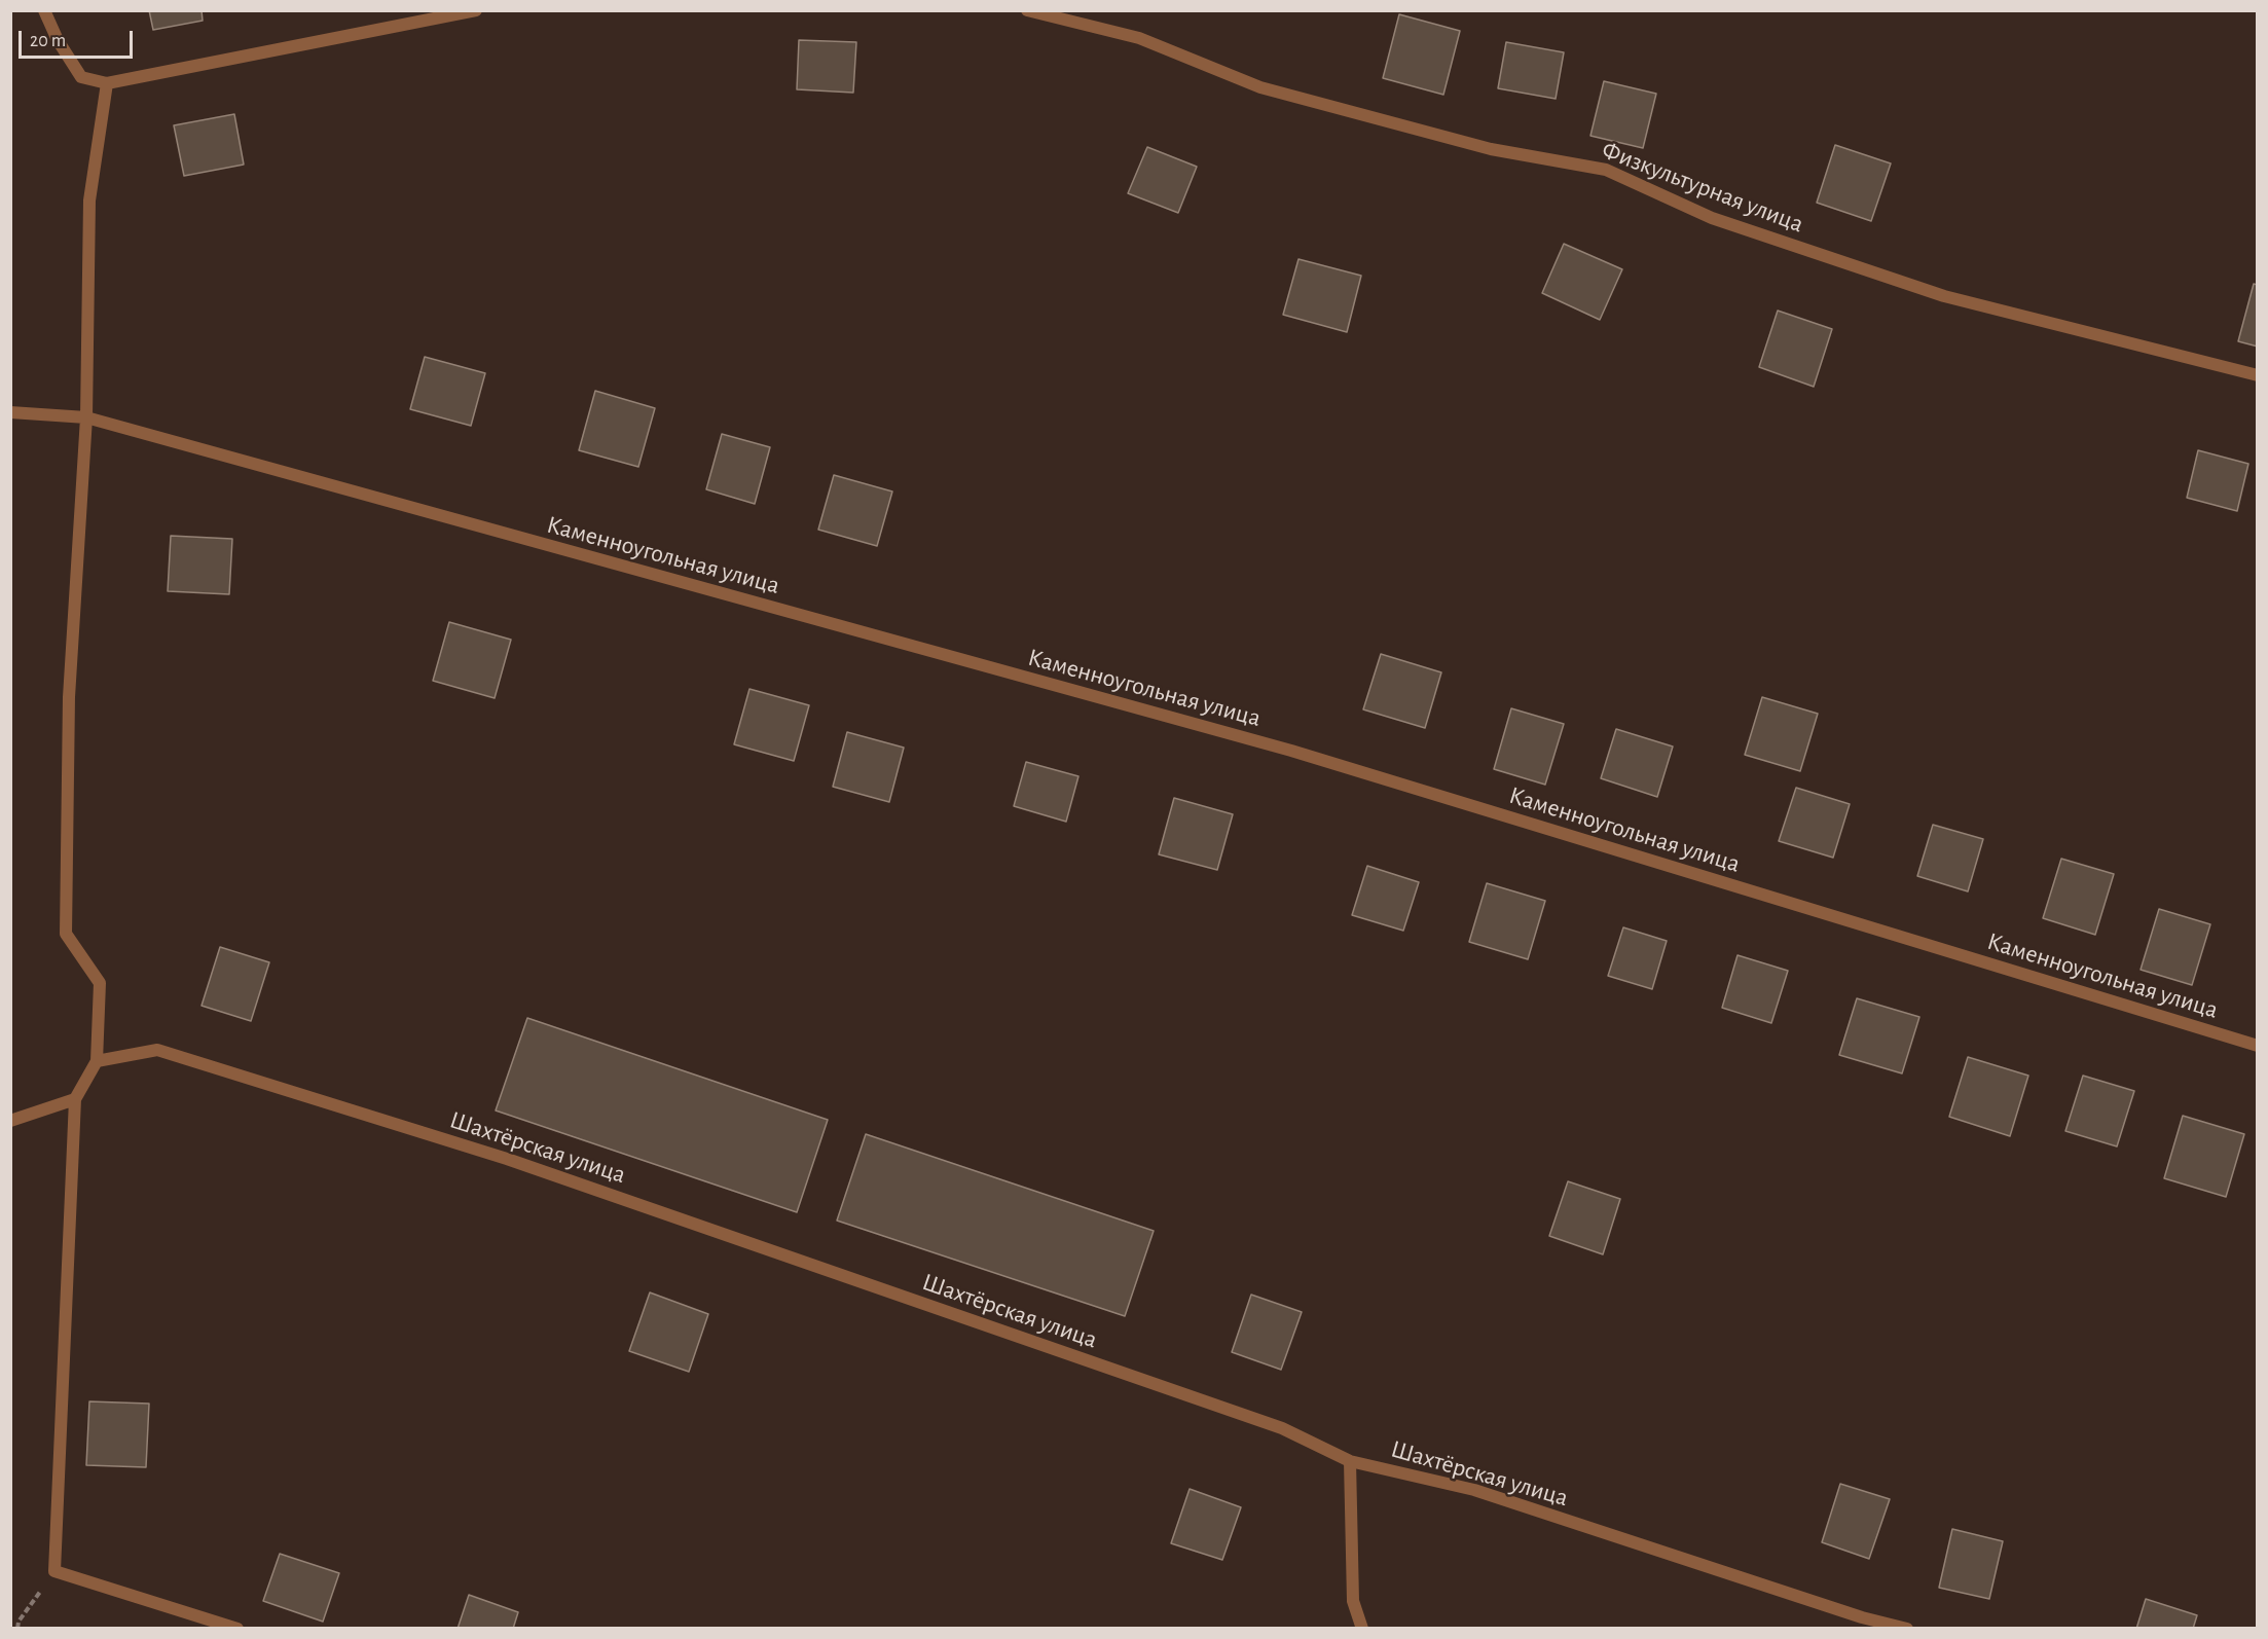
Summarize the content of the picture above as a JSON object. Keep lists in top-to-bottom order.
{
  "streets": {
    "street": ["Физкультурная улица", "Каменноугольная улица", "Шахтёрская улица"]
  },
  "scale_bar": "20 m"
}
